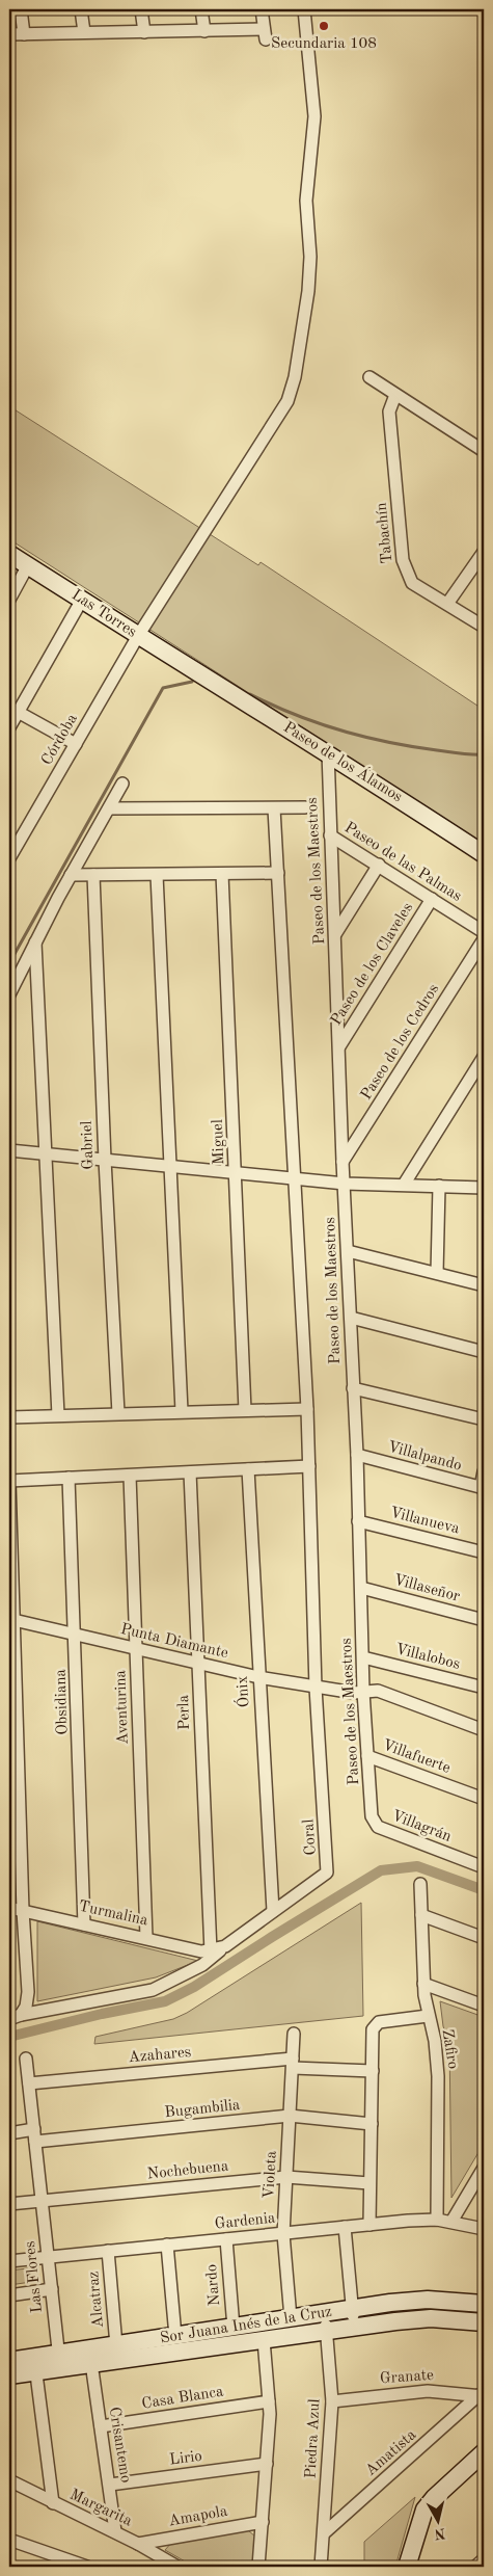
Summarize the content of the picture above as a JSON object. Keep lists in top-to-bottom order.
{
  "streets": {
    "main road": ["Las Torres", "Paseo de los Álamos", "Sor Juana Inés de la Cruz"],
    "street": [
      "Tabachín",
      "Córdoba",
      "Paseo de las Palmas",
      "Paseo de los Maestros",
      "Paseo de los Claveles",
      "Paseo de los Cedros",
      "Miguel",
      "Gabriel",
      "Villalpando",
      "Villanueva",
      "Villaseñor",
      "Punta Diamante",
      "Villalobos",
      "Ónix",
      "Obsidiana",
      "Aventurina",
      "Perla",
      "Villafuerte",
      "Villagrán",
      "Coral",
      "Turmalina",
      "Zafiro",
      "Azahares",
      "Bugambilia",
      "Nochebuena",
      "Violeta",
      "Gardenia",
      "Las Flores",
      "Nardo",
      "Alcatraz",
      "Granate",
      "Casa Blanca",
      "Piedra Azul",
      "Crisantemo",
      "Amatista",
      "Lirio",
      "Margarita",
      "Amapola"
    ]
  },
  "crossings": [
    ["Las Torres", "Córdoba"],
    ["Las Torres", "Paseo de los Álamos"],
    ["Paseo de los Álamos", "Paseo de los Maestros"],
    ["Paseo de las Palmas", "Paseo de los Maestros"],
    ["Paseo de las Palmas", "Paseo de los Claveles"],
    ["Paseo de los Maestros", "Paseo de los Claveles"],
    ["Paseo de los Maestros", "Paseo de los Cedros"],
    ["Paseo de los Maestros", "Villalpando"],
    ["Paseo de los Maestros", "Villanueva"],
    ["Paseo de los Maestros", "Villaseñor"],
    ["Paseo de los Maestros", "Punta Diamante"],
    ["Paseo de los Maestros", "Villalobos"],
    ["Paseo de los Maestros", "Villafuerte"],
    ["Paseo de los Maestros", "Villagrán"],
    ["Punta Diamante", "Ónix"],
    ["Punta Diamante", "Obsidiana"],
    ["Punta Diamante", "Aventurina"],
    ["Punta Diamante", "Perla"],
    ["Punta Diamante", "Coral"],
    ["Ónix", "Coral"],
    ["Obsidiana", "Turmalina"],
    ["Aventurina", "Turmalina"],
    ["Perla", "Coral"],
    ["Perla", "Turmalina"],
    ["Coral", "Turmalina"],
    ["Zafiro", "Gardenia"],
    ["Azahares", "Violeta"],
    ["Azahares", "Las Flores"],
    ["Bugambilia", "Violeta"],
    ["Bugambilia", "Las Flores"],
    ["Nochebuena", "Violeta"],
    ["Nochebuena", "Las Flores"],
    ["Violeta", "Gardenia"],
    ["Violeta", "Sor Juana Inés de la Cruz"],
    ["Gardenia", "Las Flores"],
    ["Gardenia", "Nardo"],
    ["Gardenia", "Alcatraz"],
    ["Las Flores", "Sor Juana Inés de la Cruz"],
    ["Nardo", "Sor Juana Inés de la Cruz"],
    ["Alcatraz", "Sor Juana Inés de la Cruz"],
    ["Sor Juana Inés de la Cruz", "Piedra Azul"],
    ["Sor Juana Inés de la Cruz", "Crisantemo"],
    ["Granate", "Piedra Azul"],
    ["Granate", "Amatista"],
    ["Casa Blanca", "Crisantemo"],
    ["Piedra Azul", "Amatista"],
    ["Crisantemo", "Lirio"],
    ["Crisantemo", "Margarita"],
    ["Margarita", "Amapola"]
  ],
  "places": ["Secundaria 108"],
  "north": "bottom"
}
